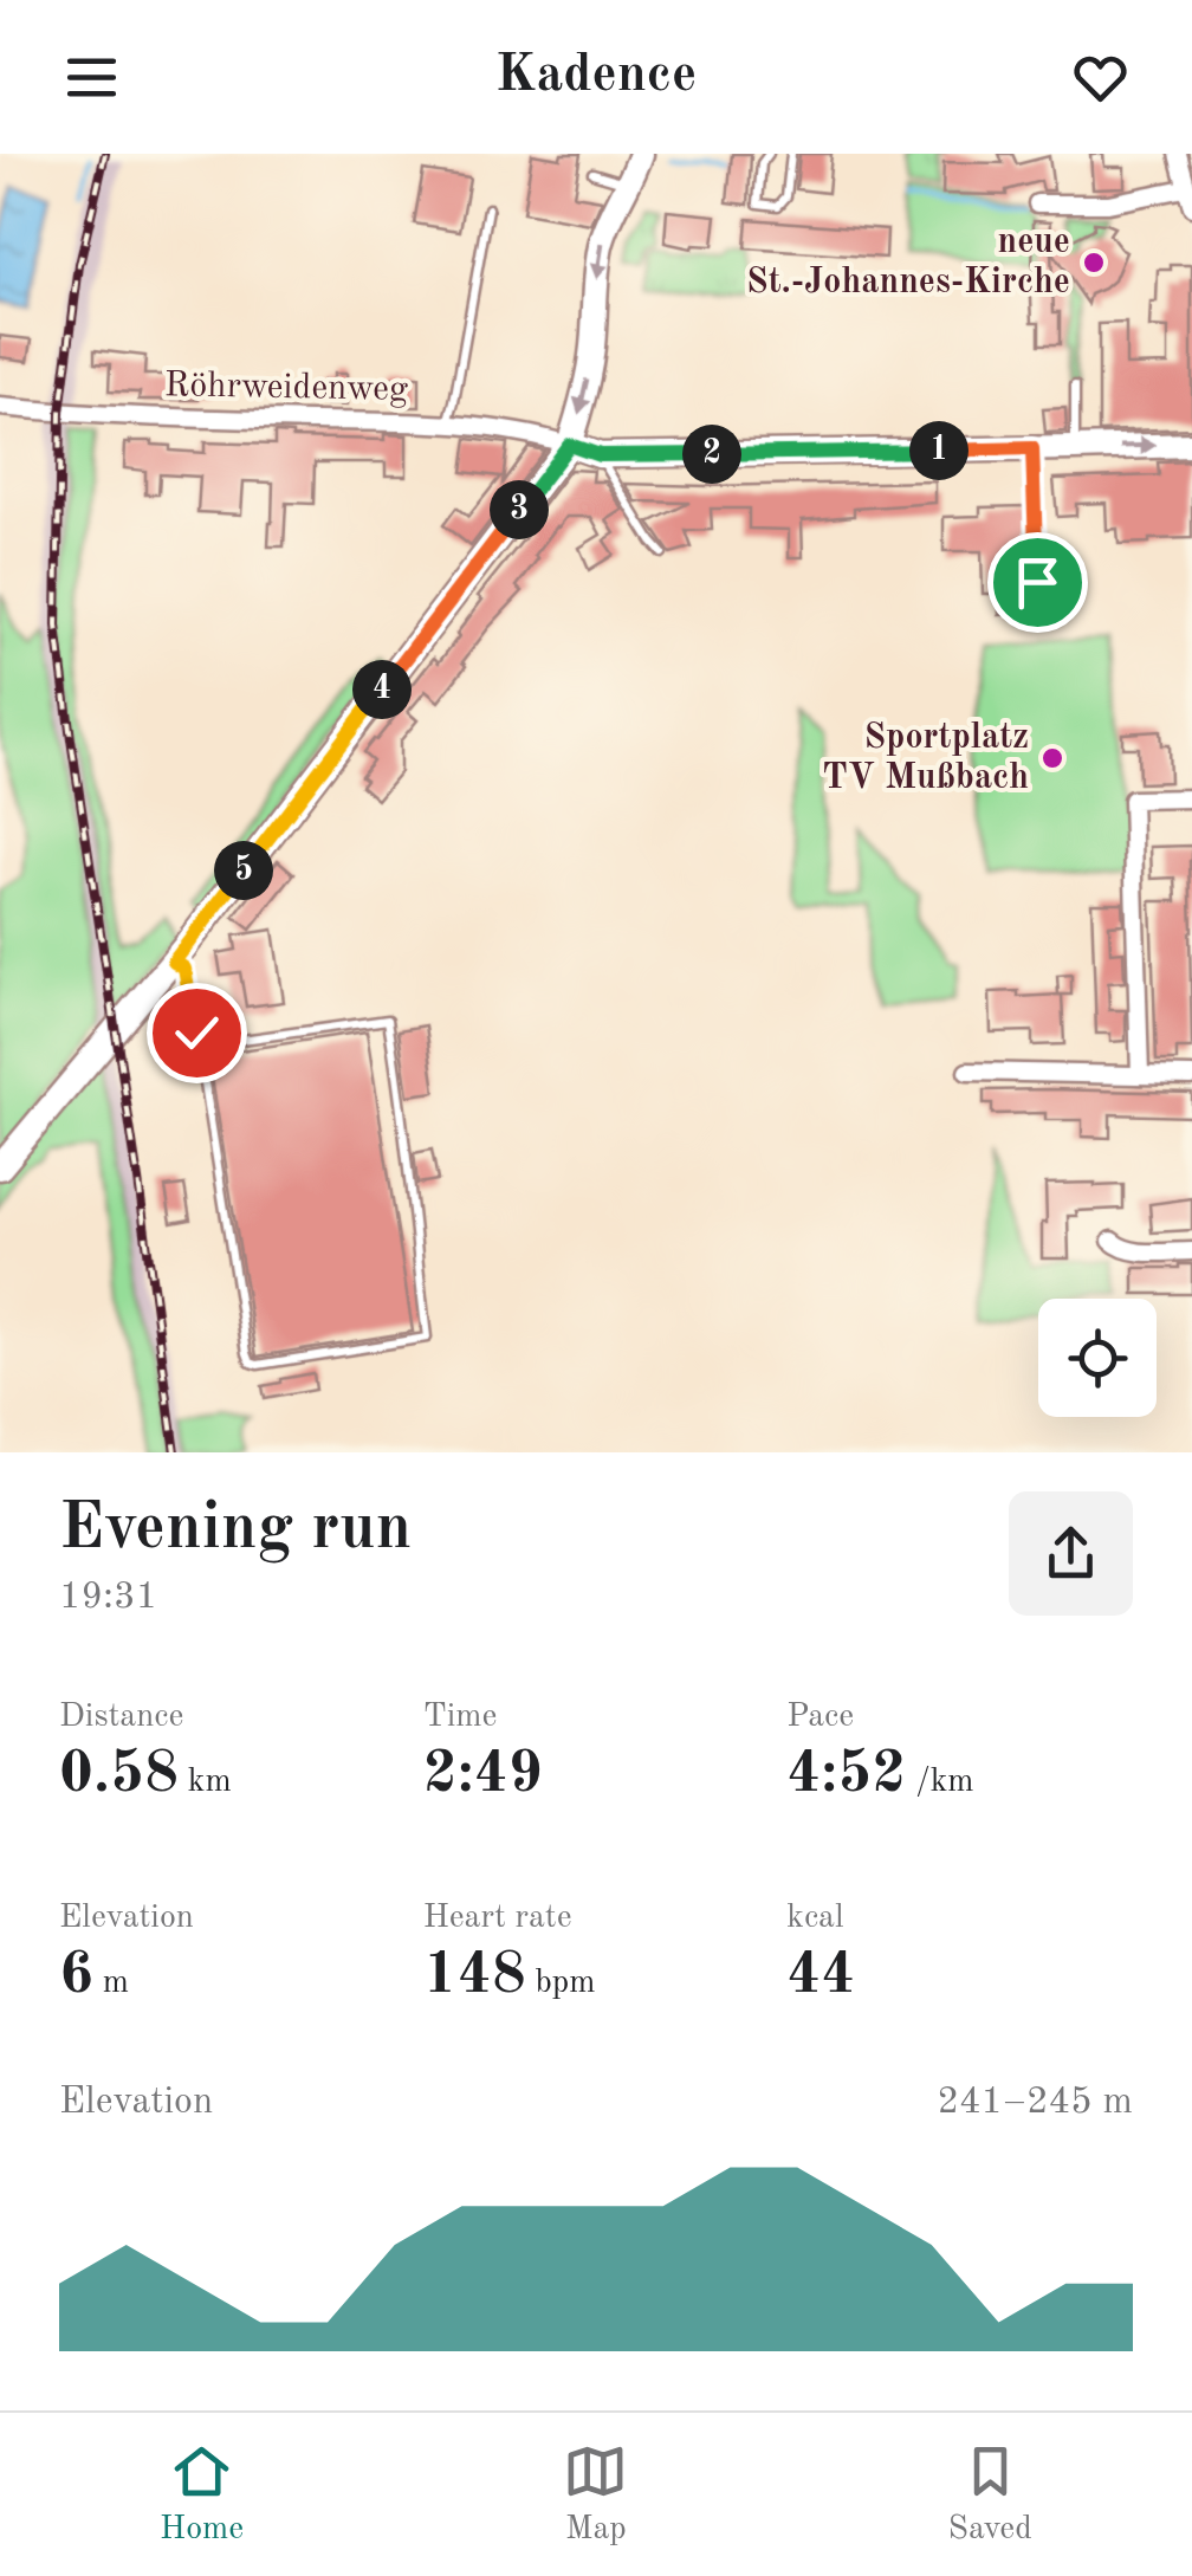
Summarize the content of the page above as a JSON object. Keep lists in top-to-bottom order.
{
  "streets": {
    "street": ["Röhrweidenweg"]
  },
  "places": ["neue St.-Johannes-Kirche", "Sportplatz TV Mußbach"],
  "page": {
    "header": "Kadence",
    "pins": [
      "1",
      "2",
      "3",
      "4",
      "5"
    ],
    "heading": ["Evening run", "19:31"],
    "stats": [
      ["Distance", "0.58 km"],
      ["Time", "2:49"],
      ["Pace", "4:52 /km"],
      ["Elevation", "6 m"],
      ["Heart rate", "148 bpm"],
      ["kcal", "44"]
    ],
    "chart": ["Elevation", "241–245 m"],
    "tabs": ["Home", "Map", "Saved"]
  }
}
